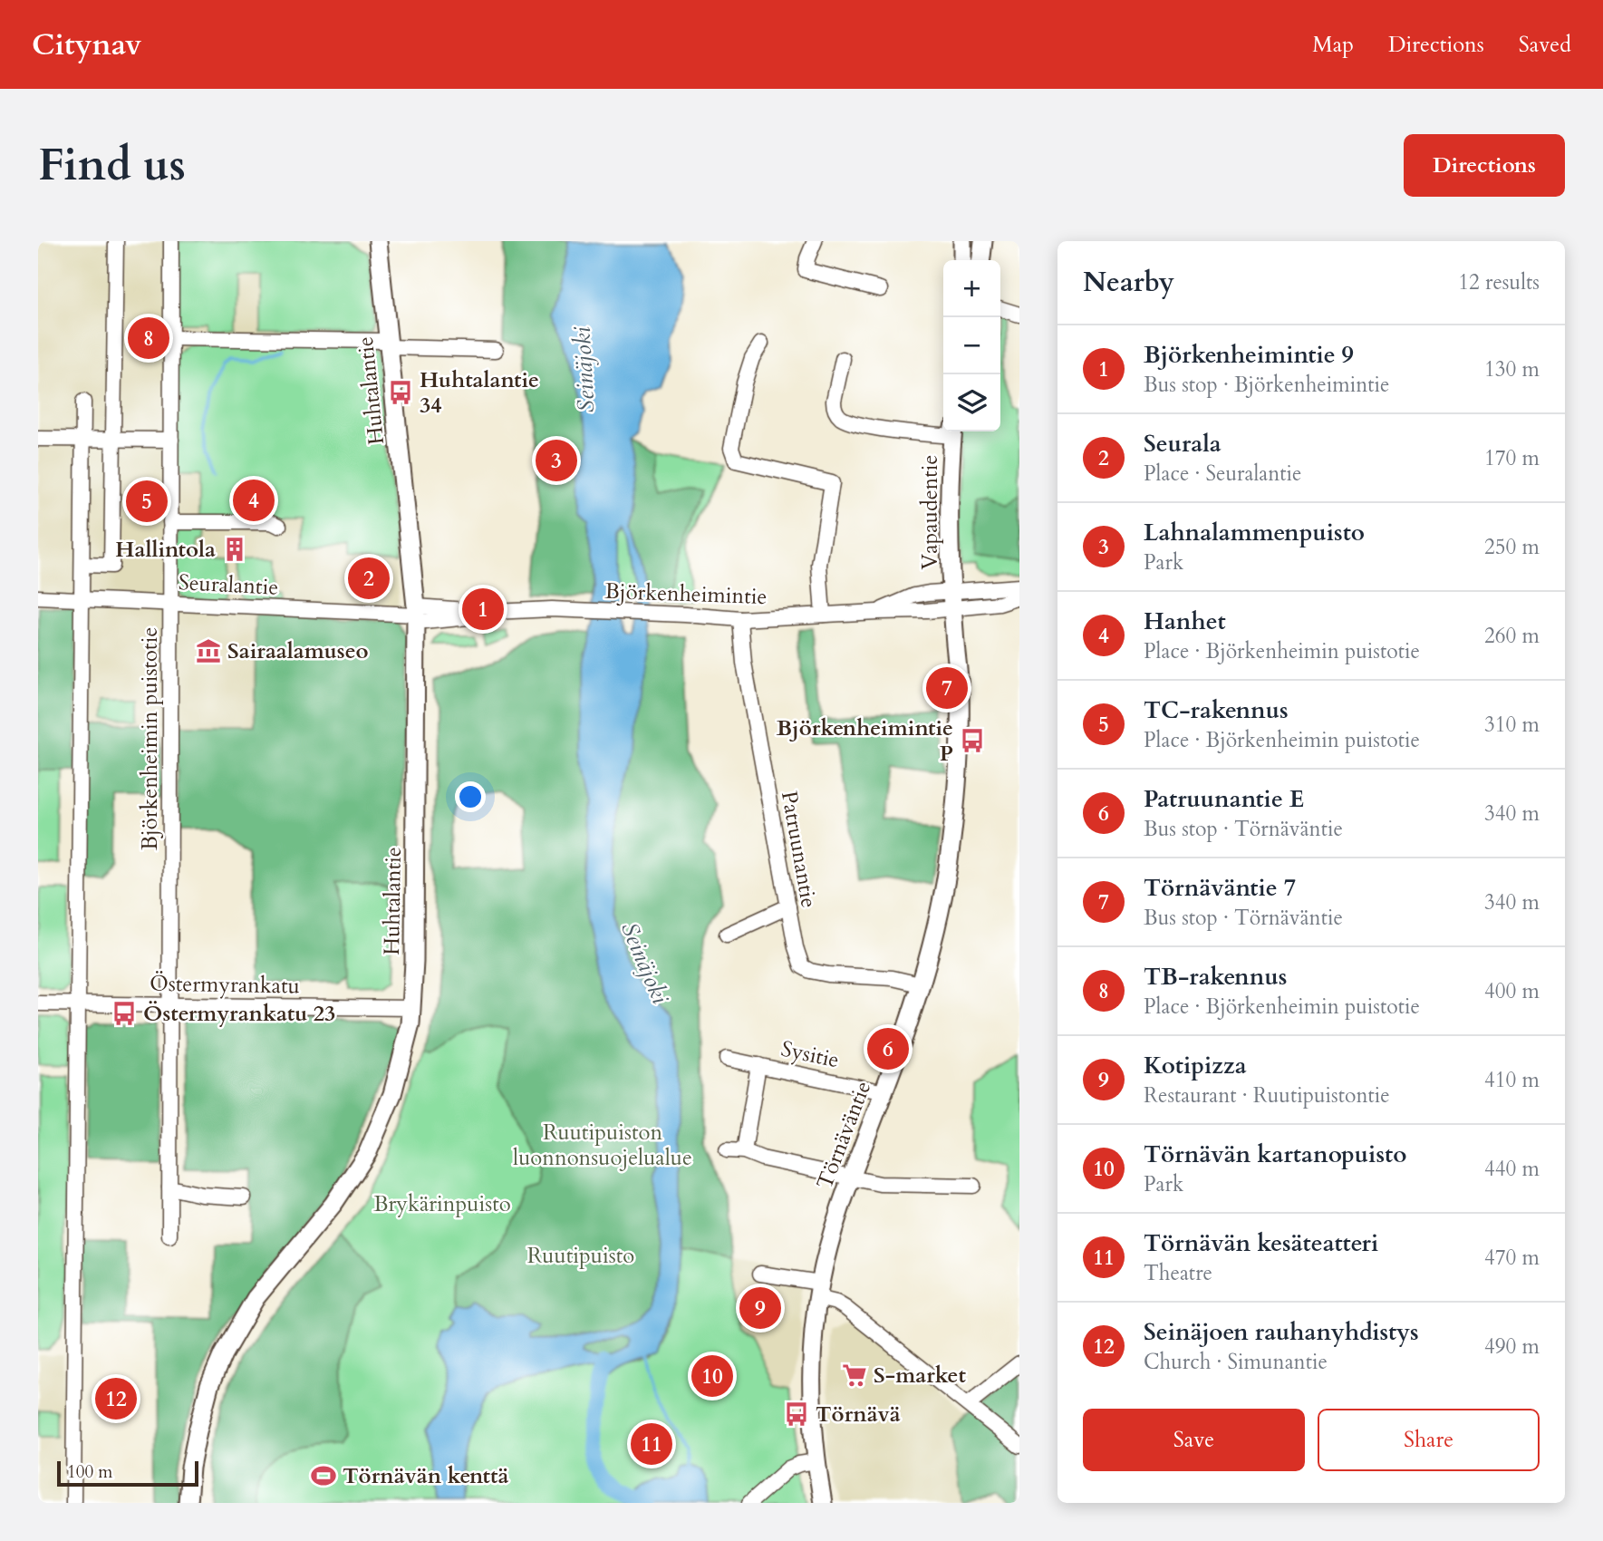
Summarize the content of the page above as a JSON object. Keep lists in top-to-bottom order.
{
  "streets": {
    "main road": ["Huhtalantie", "Vapaudentie", "Törnäväntie"],
    "street": [
      "Seuralantie",
      "Björkenheimintie",
      "Björkenheimin puistotie",
      "Patruunantie",
      "Östermyrankatu",
      "Sysitie"
    ]
  },
  "crossings": [
    ["Huhtalantie", "Seuralantie"],
    ["Huhtalantie", "Björkenheimintie"],
    ["Huhtalantie", "Östermyrankatu"],
    ["Vapaudentie", "Björkenheimintie"],
    ["Vapaudentie", "Törnäväntie"],
    ["Seuralantie", "Björkenheimintie"],
    ["Seuralantie", "Björkenheimin puistotie"],
    ["Björkenheimintie", "Patruunantie"],
    ["Björkenheimintie", "Törnäväntie"],
    ["Björkenheimin puistotie", "Östermyrankatu"],
    ["Patruunantie", "Törnäväntie"],
    ["Sysitie", "Törnäväntie"]
  ],
  "water": ["Seinäjoki"],
  "parks": ["Ruutipuiston luonnonsuojelualue", "Brykärinpuisto", "Ruutipuisto"],
  "places": {
    "bus stop": [
      "Huhtalantie 34",
      "Björkenheimintie P",
      "Östermyrankatu 23",
      "Törnävä"
    ],
    "building": ["Hallintola"],
    "museum": ["Sairaalamuseo"],
    "supermarket": ["S-market"],
    "sports": ["Törnävän kenttä"]
  },
  "scale_bar": "100 m",
  "page": {
    "header": "Citynav",
    "nav": ["Map", "Directions", "Saved"],
    "buttons": [
      "Directions",
      ["Save", "Share"]
    ],
    "title": "Find us",
    "heading": ["Nearby", "12 results"],
    "map_buttons": ["+", "−"],
    "pins": [
      "8",
      "3",
      "4",
      "5",
      "2",
      "1",
      "7",
      "6",
      "9",
      "10",
      "12",
      "11"
    ],
    "list": [
      {
        "mark": "1",
        "name": "Björkenheimintie 9",
        "note": "Bus stop · Björkenheimintie",
        "value": "130 m"
      },
      {
        "mark": "2",
        "name": "Seurala",
        "note": "Place · Seuralantie",
        "value": "170 m"
      },
      {
        "mark": "3",
        "name": "Lahnalammenpuisto",
        "note": "Park",
        "value": "250 m"
      },
      {
        "mark": "4",
        "name": "Hanhet",
        "note": "Place · Björkenheimin puistotie",
        "value": "260 m"
      },
      {
        "mark": "5",
        "name": "TC-rakennus",
        "note": "Place · Björkenheimin puistotie",
        "value": "310 m"
      },
      {
        "mark": "6",
        "name": "Patruunantie E",
        "note": "Bus stop · Törnäväntie",
        "value": "340 m"
      },
      {
        "mark": "7",
        "name": "Törnäväntie 7",
        "note": "Bus stop · Törnäväntie",
        "value": "340 m"
      },
      {
        "mark": "8",
        "name": "TB-rakennus",
        "note": "Place · Björkenheimin puistotie",
        "value": "400 m"
      },
      {
        "mark": "9",
        "name": "Kotipizza",
        "note": "Restaurant · Ruutipuistontie",
        "value": "410 m"
      },
      {
        "mark": "10",
        "name": "Törnävän kartanopuisto",
        "note": "Park",
        "value": "440 m"
      },
      {
        "mark": "11",
        "name": "Törnävän kesäteatteri",
        "note": "Theatre",
        "value": "470 m"
      },
      {
        "mark": "12",
        "name": "Seinäjoen rauhanyhdistys",
        "note": "Church · Simunantie",
        "value": "490 m"
      }
    ],
    "scale": "100 m"
  }
}
